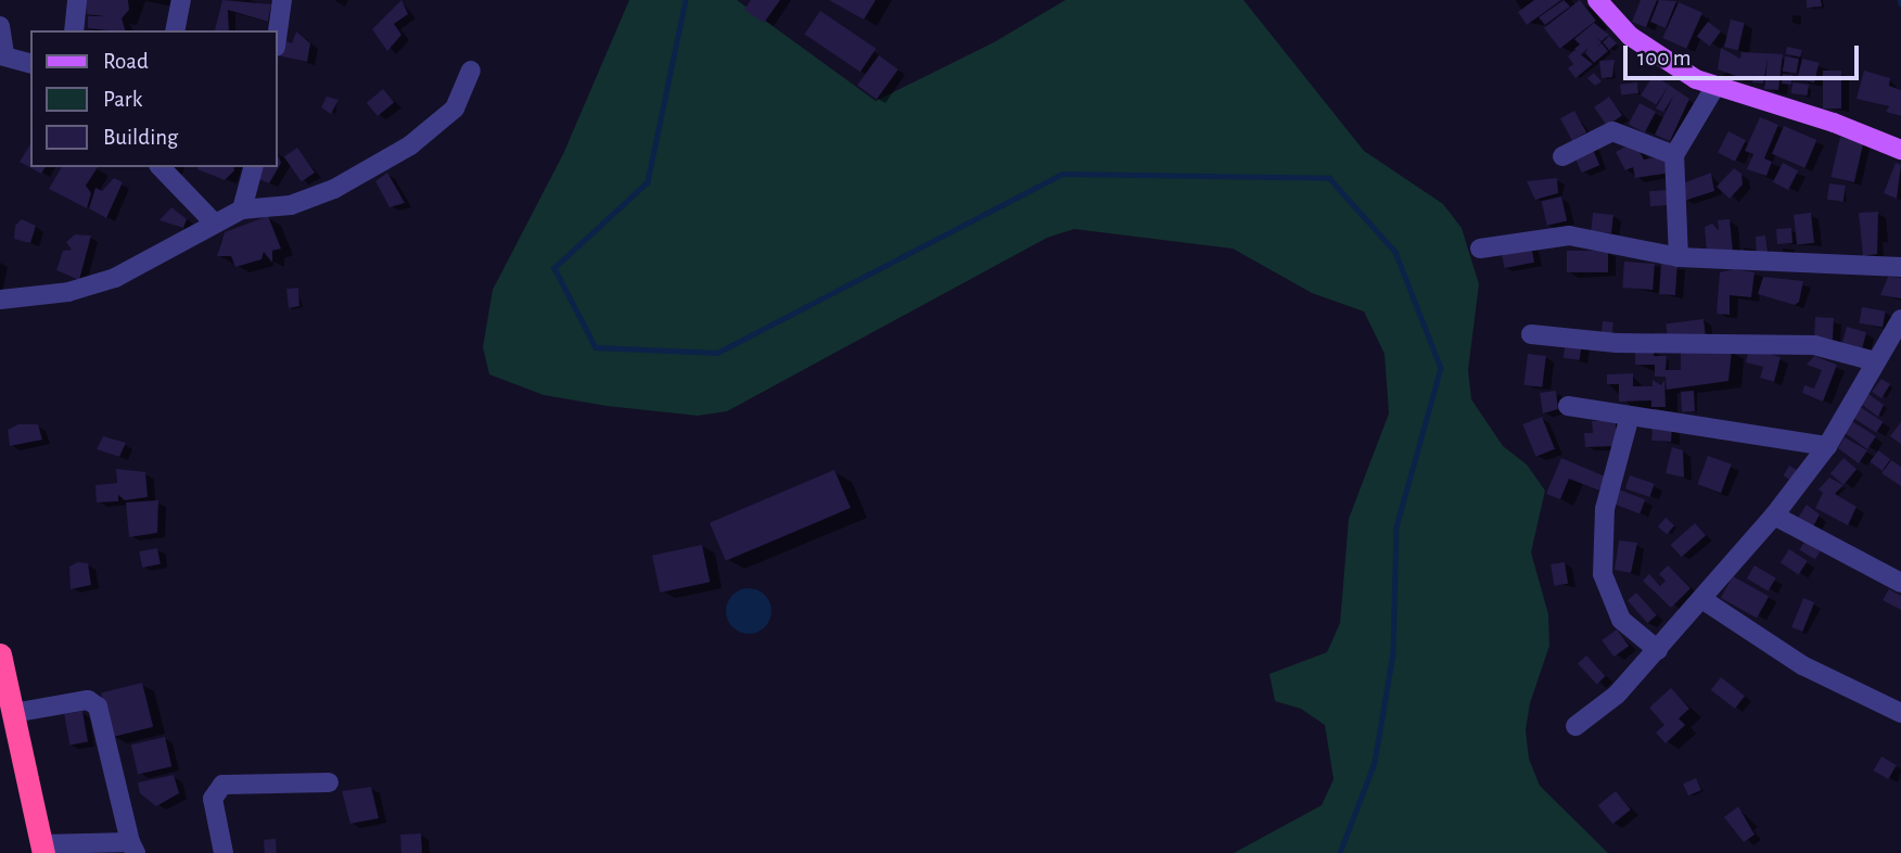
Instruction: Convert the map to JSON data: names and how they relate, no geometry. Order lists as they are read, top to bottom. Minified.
{"legend":["Road","Park","Building"],"scale_bar":"100 m"}
